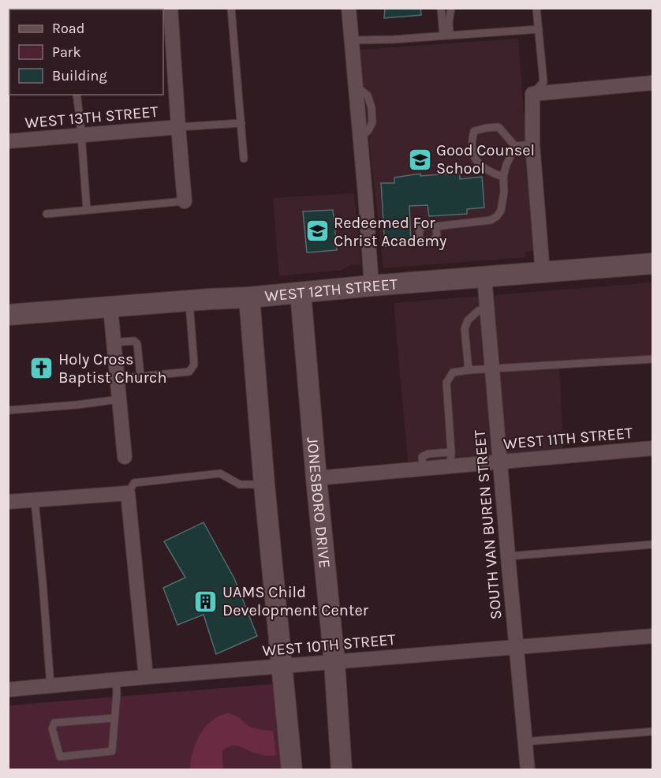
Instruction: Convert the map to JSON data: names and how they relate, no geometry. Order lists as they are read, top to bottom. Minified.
{"streets":{"street":["WEST 13TH STREET","WEST 12TH STREET","WEST 11TH STREET","JONESBORO DRIVE","SOUTH VAN BUREN STREET","WEST 10TH STREET"]},"crossings":[["WEST 12TH STREET","JONESBORO DRIVE"],["WEST 12TH STREET","SOUTH VAN BUREN STREET"],["WEST 11TH STREET","JONESBORO DRIVE"],["WEST 11TH STREET","SOUTH VAN BUREN STREET"],["JONESBORO DRIVE","WEST 10TH STREET"],["SOUTH VAN BUREN STREET","WEST 10TH STREET"]],"places":{"school or university":["Good Counsel School","Redeemed For Christ Academy"],"church":["Holy Cross Baptist Church"],"building":["UAMS Child Development Center"]},"legend":["Road","Park","Building"]}
